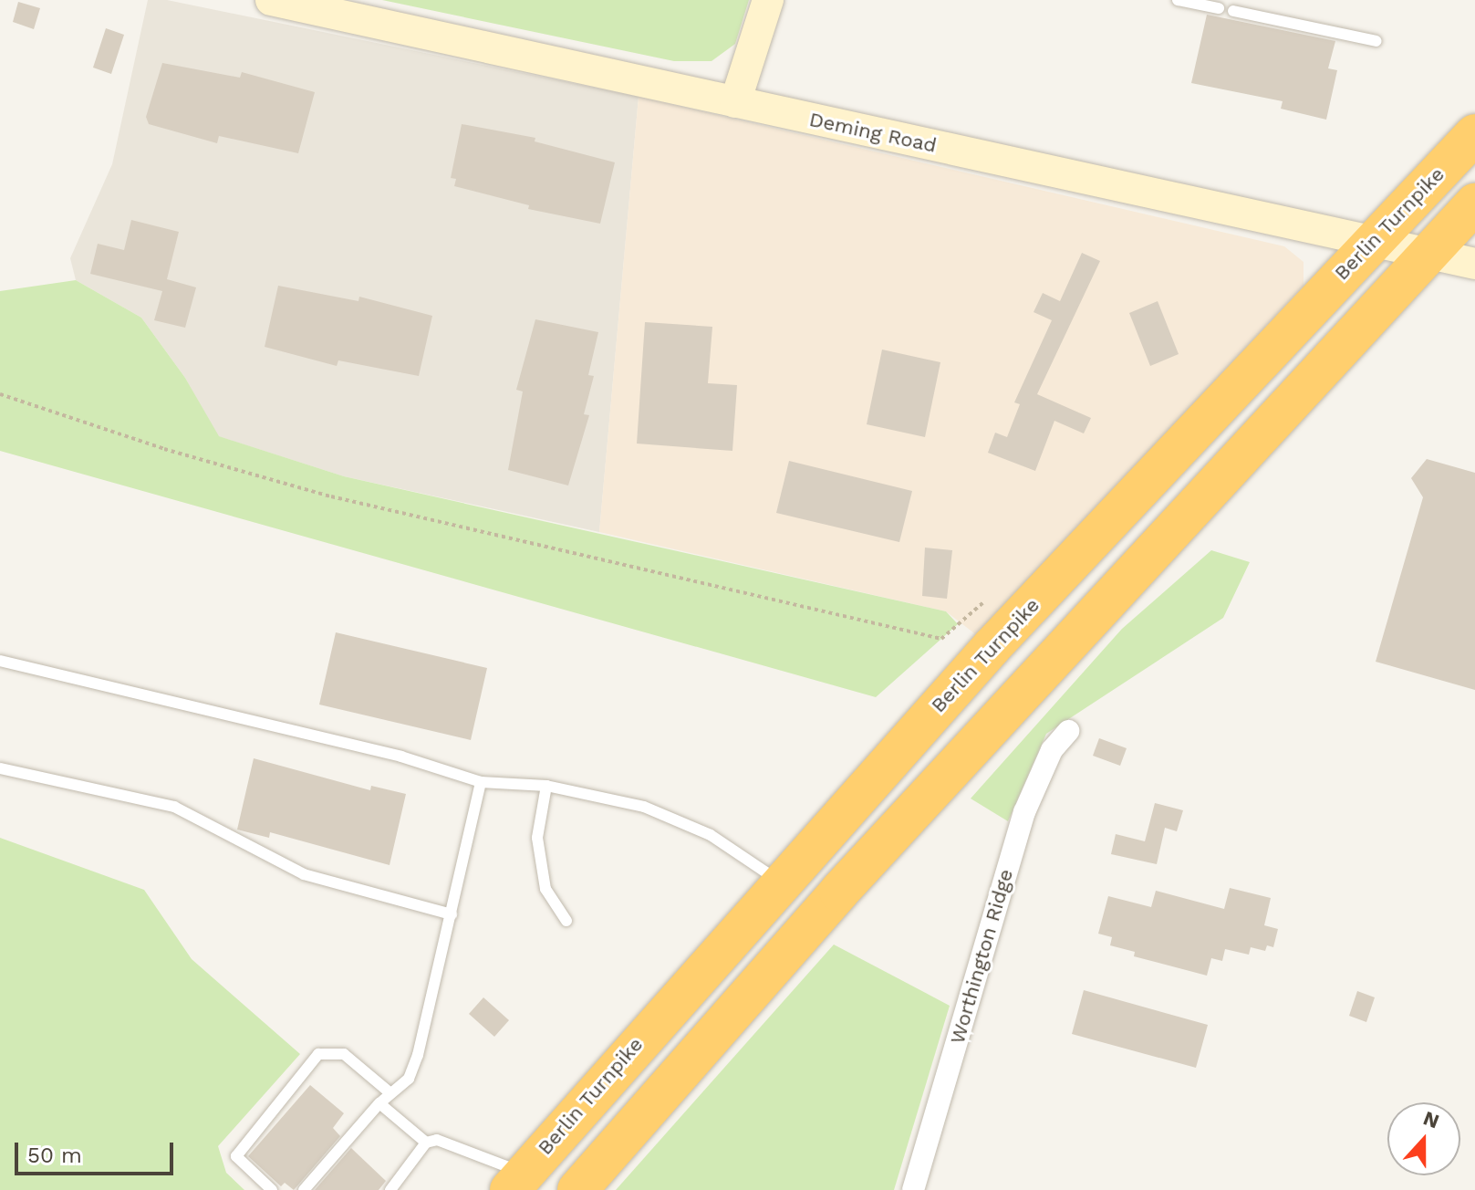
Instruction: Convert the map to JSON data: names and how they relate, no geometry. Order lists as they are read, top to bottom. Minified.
{"streets":{"highway":["Berlin Turnpike"],"street":["Deming Road","Worthington Ridge"]},"crossings":[["Deming Road","Berlin Turnpike"]],"scale_bar":"50 m","north":"top"}
